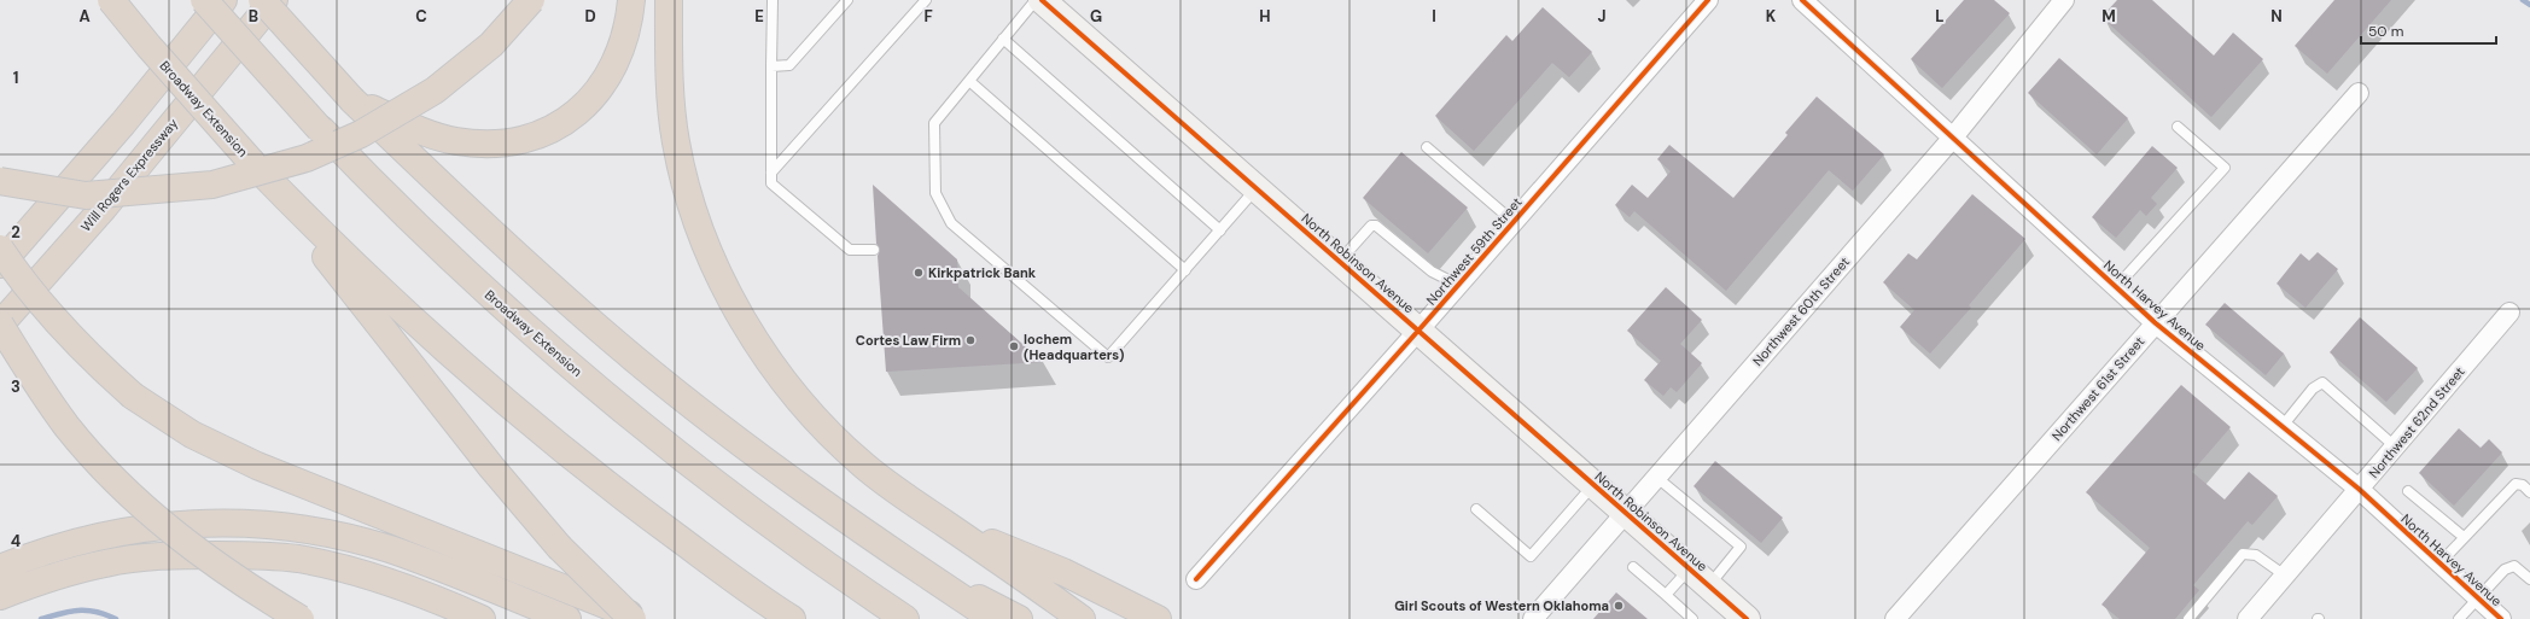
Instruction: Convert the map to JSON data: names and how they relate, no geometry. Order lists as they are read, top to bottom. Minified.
{"streets":{"highway":["Broadway Extension","Will Rogers Expressway"],"street":["Northwest 59th Street","North Robinson Avenue","North Harvey Avenue","Northwest 60th Street","Northwest 61st Street","Northwest 62nd Street"]},"crossings":[["Northwest 59th Street","North Robinson Avenue"],["North Robinson Avenue","Northwest 60th Street"],["North Harvey Avenue","Northwest 60th Street"],["North Harvey Avenue","Northwest 61st Street"],["North Harvey Avenue","Northwest 62nd Street"]],"places":["Kirkpatrick Bank","Cortes Law Firm","Iochem (Headquarters)","Girl Scouts of Western Oklahoma"],"scale_bar":"50 m","grid":{"columns":["A","B","C","D","E","F","G","H","I","J","K","L","M","N"],"rows":["1","2","3","4"]}}
